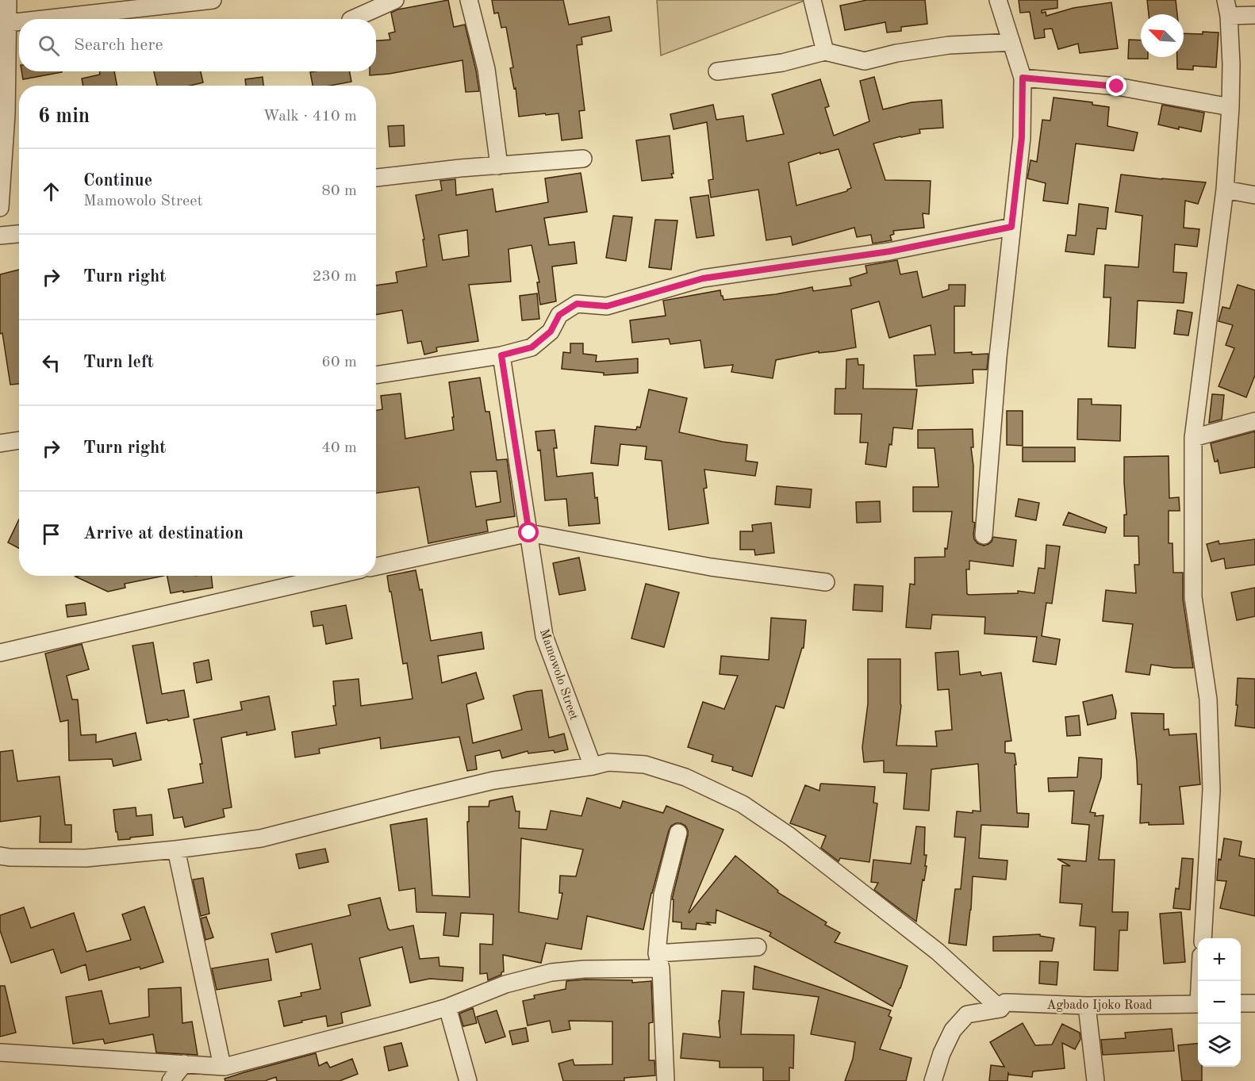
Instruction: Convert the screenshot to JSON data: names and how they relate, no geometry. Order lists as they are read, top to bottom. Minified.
{"streets":{"street":["Mamowolo Street","Agbado Ijoko Road"]},"north":"top left","page":{"search":"Search here","heading":["6 min","Walk · 410 m"],"list":[["Continue","Mamowolo Street","80 m"],["Turn right","230 m"],["Turn left","60 m"],["Turn right","40 m"],"Arrive at destination"],"map_buttons":["+","−"]}}
